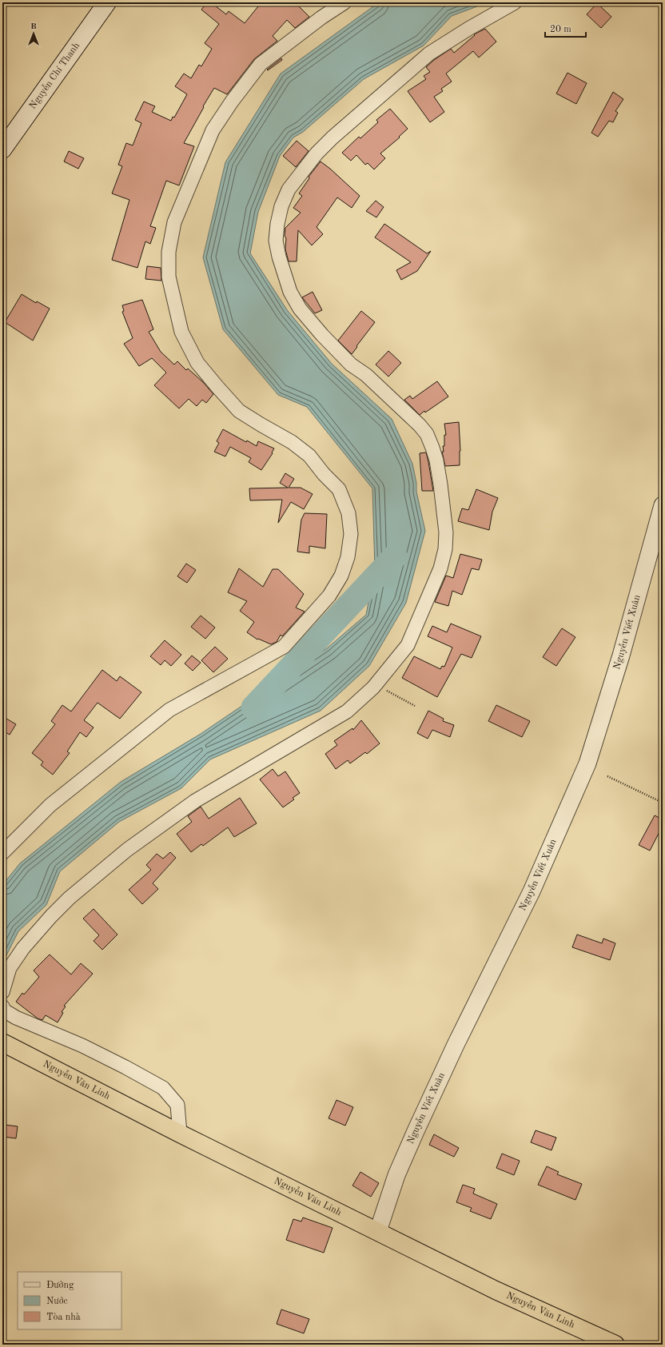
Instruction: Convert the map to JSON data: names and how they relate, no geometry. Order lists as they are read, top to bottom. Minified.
{"streets":{"highway":["Nguyễn Văn Linh"],"main road":["Nguyễn Chí Thanh"],"street":["Nguyễn Viết Xuân"]},"crossings":[["Nguyễn Viết Xuân","Nguyễn Văn Linh"]],"legend":["Đường","Nước","Tòa nhà"],"scale_bar":"20 m","north":"top"}
